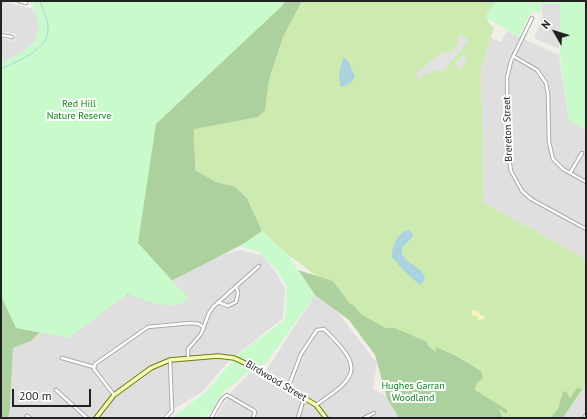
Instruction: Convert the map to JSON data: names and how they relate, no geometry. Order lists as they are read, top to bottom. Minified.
{"streets":{"street":["Brereton Street","Birdwood Street"]},"parks":["Red Hill Nature Reserve","Hughes Garran Woodland"],"scale_bar":"200 m","north":"top left"}
